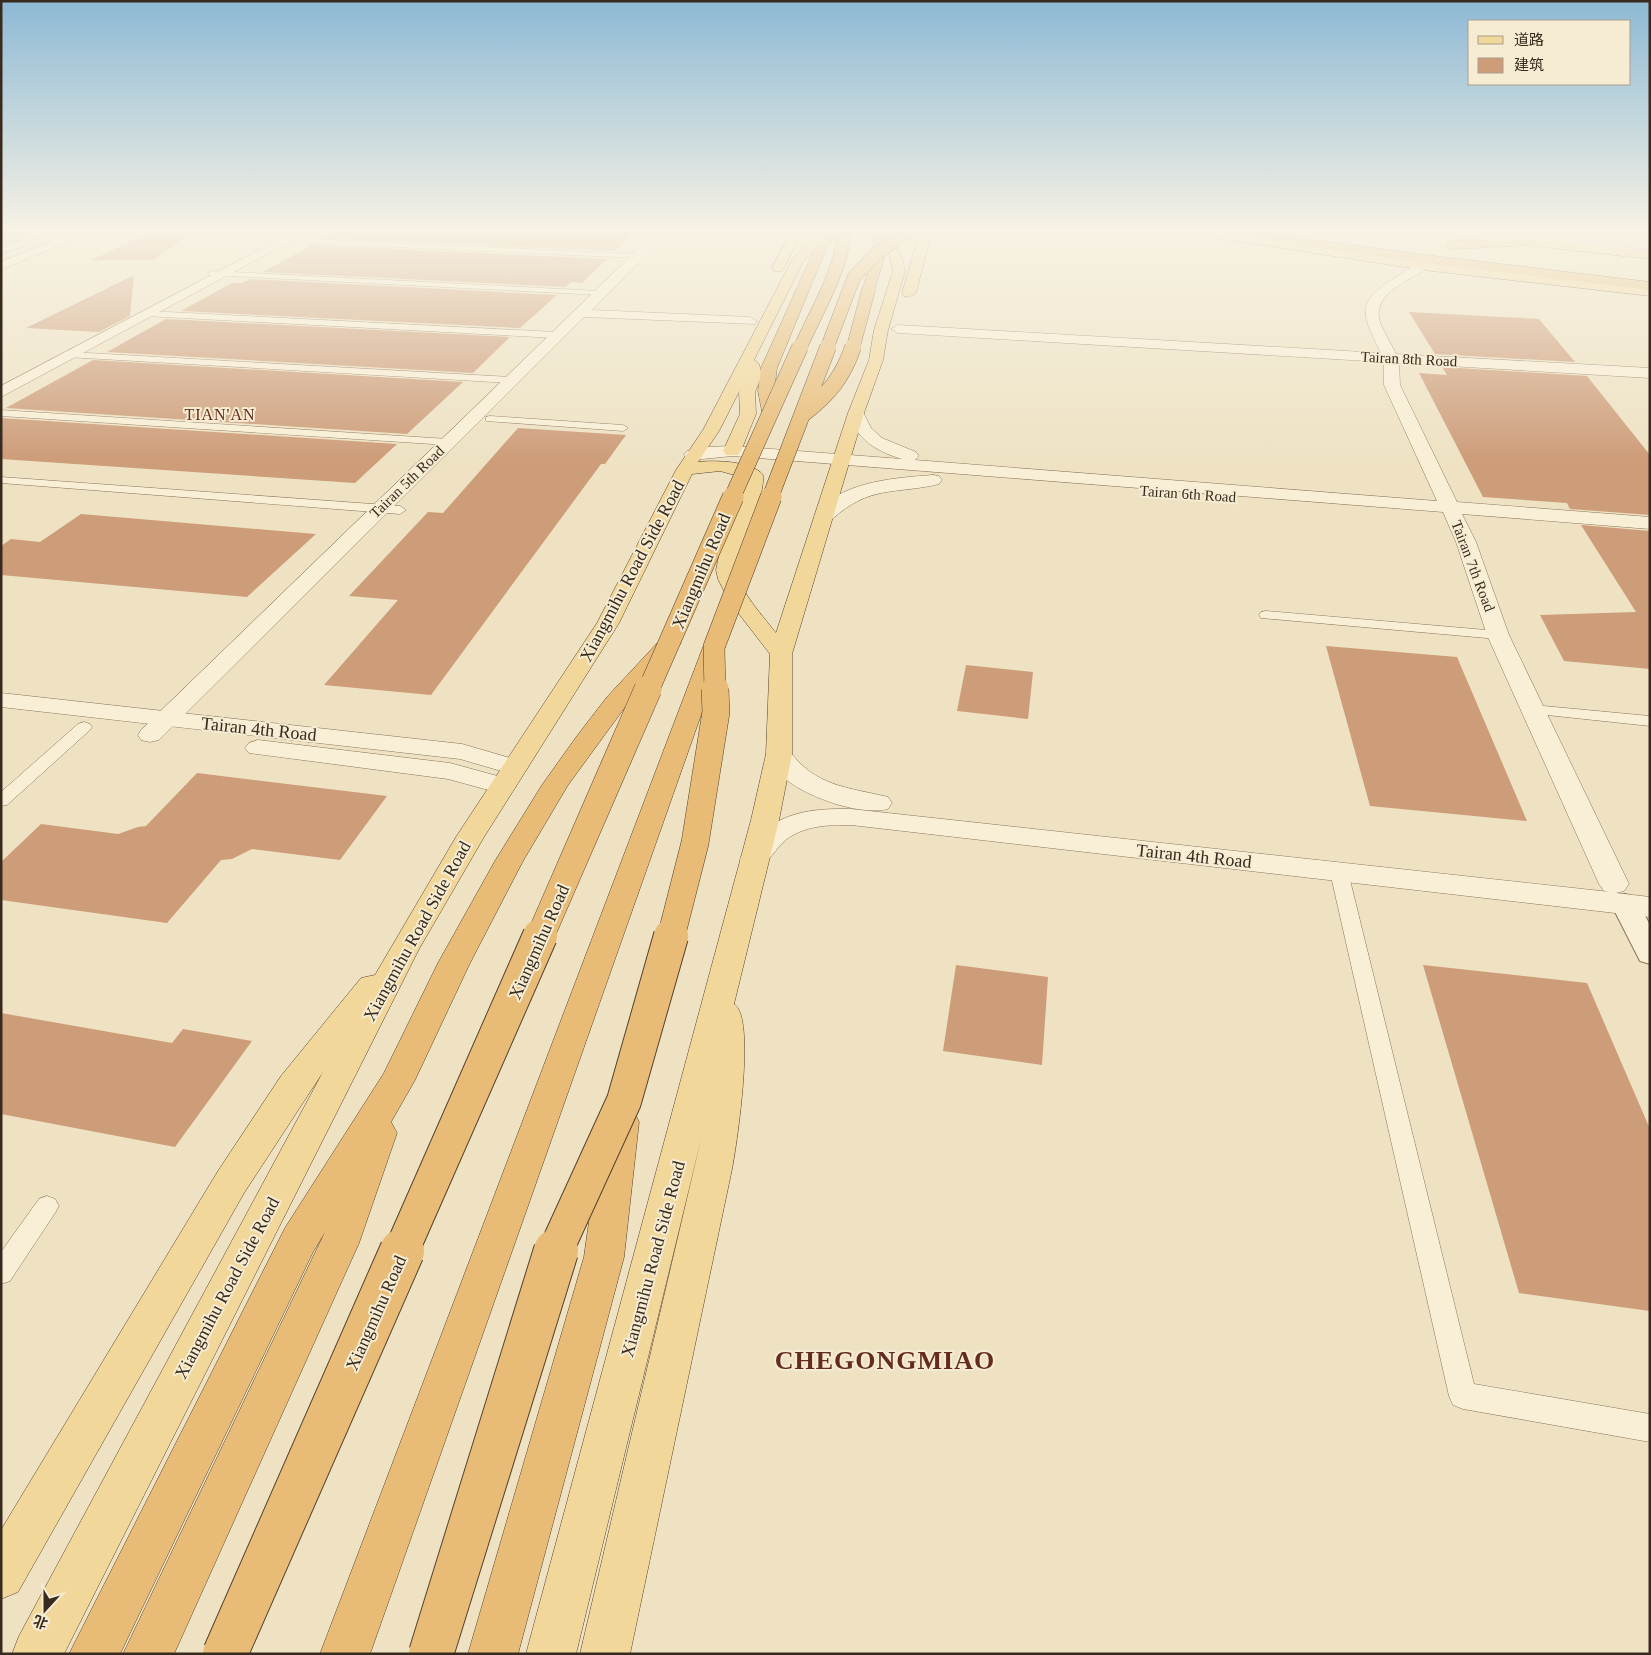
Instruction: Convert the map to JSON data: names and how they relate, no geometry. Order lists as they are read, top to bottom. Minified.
{"streets":{"highway":["Xiangmihu Road"],"main road":["Xiangmihu Road Side Road"],"street":["Tairan 8th Road","Tairan 5th Road","Tairan 6th Road","Tairan 7th Road","Tairan 4th Road"]},"crossings":[["Tairan 8th Road","Tairan 7th Road"],["Tairan 5th Road","Tairan 4th Road"],["Tairan 6th Road","Tairan 7th Road"],["Tairan 6th Road","Xiangmihu Road Side Road"],["Tairan 7th Road","Tairan 4th Road"],["Xiangmihu Road Side Road","Tairan 4th Road"]],"districts":["TIAN'AN","CHEGONGMIAO"],"legend":["道路","建筑"],"north":"bottom"}
